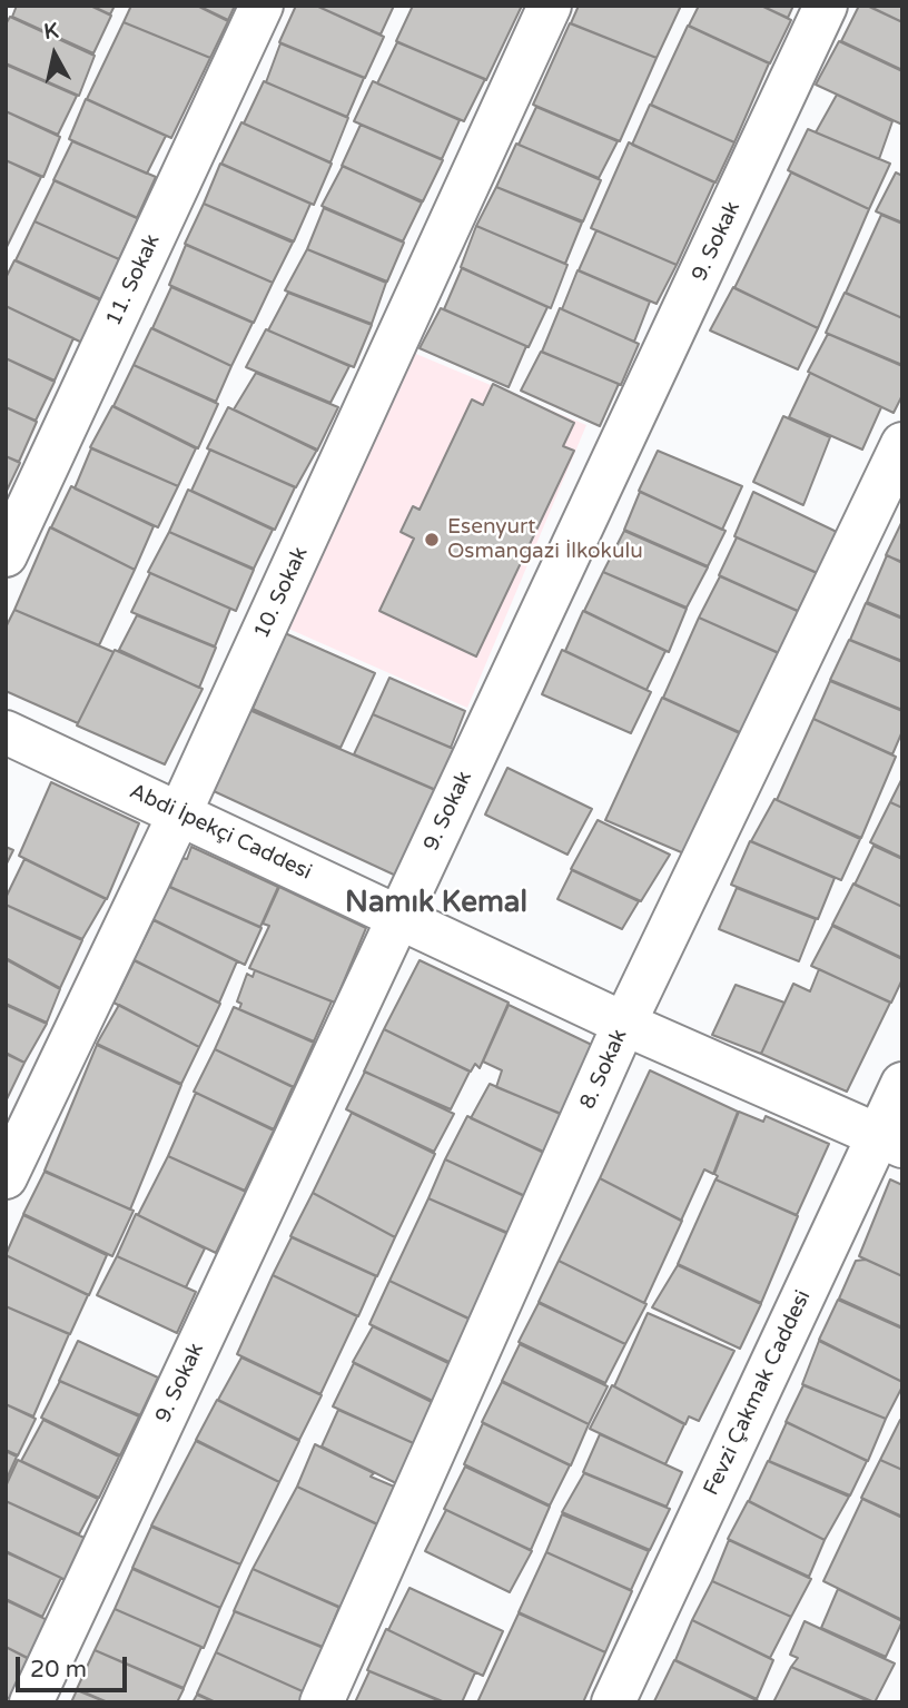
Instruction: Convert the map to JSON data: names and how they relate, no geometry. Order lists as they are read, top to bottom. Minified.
{"streets":{"street":["9. Sokak","11. Sokak","10. Sokak","Abdi İpekçi Caddesi","8. Sokak","Fevzi Çakmak Caddesi"]},"crossings":[["9. Sokak","Abdi İpekçi Caddesi"],["10. Sokak","Abdi İpekçi Caddesi"],["Abdi İpekçi Caddesi","8. Sokak"],["Abdi İpekçi Caddesi","Fevzi Çakmak Caddesi"]],"districts":["Namık Kemal"],"places":["Esenyurt Osmangazi İlkokulu"],"scale_bar":"20 m","north":"top"}
